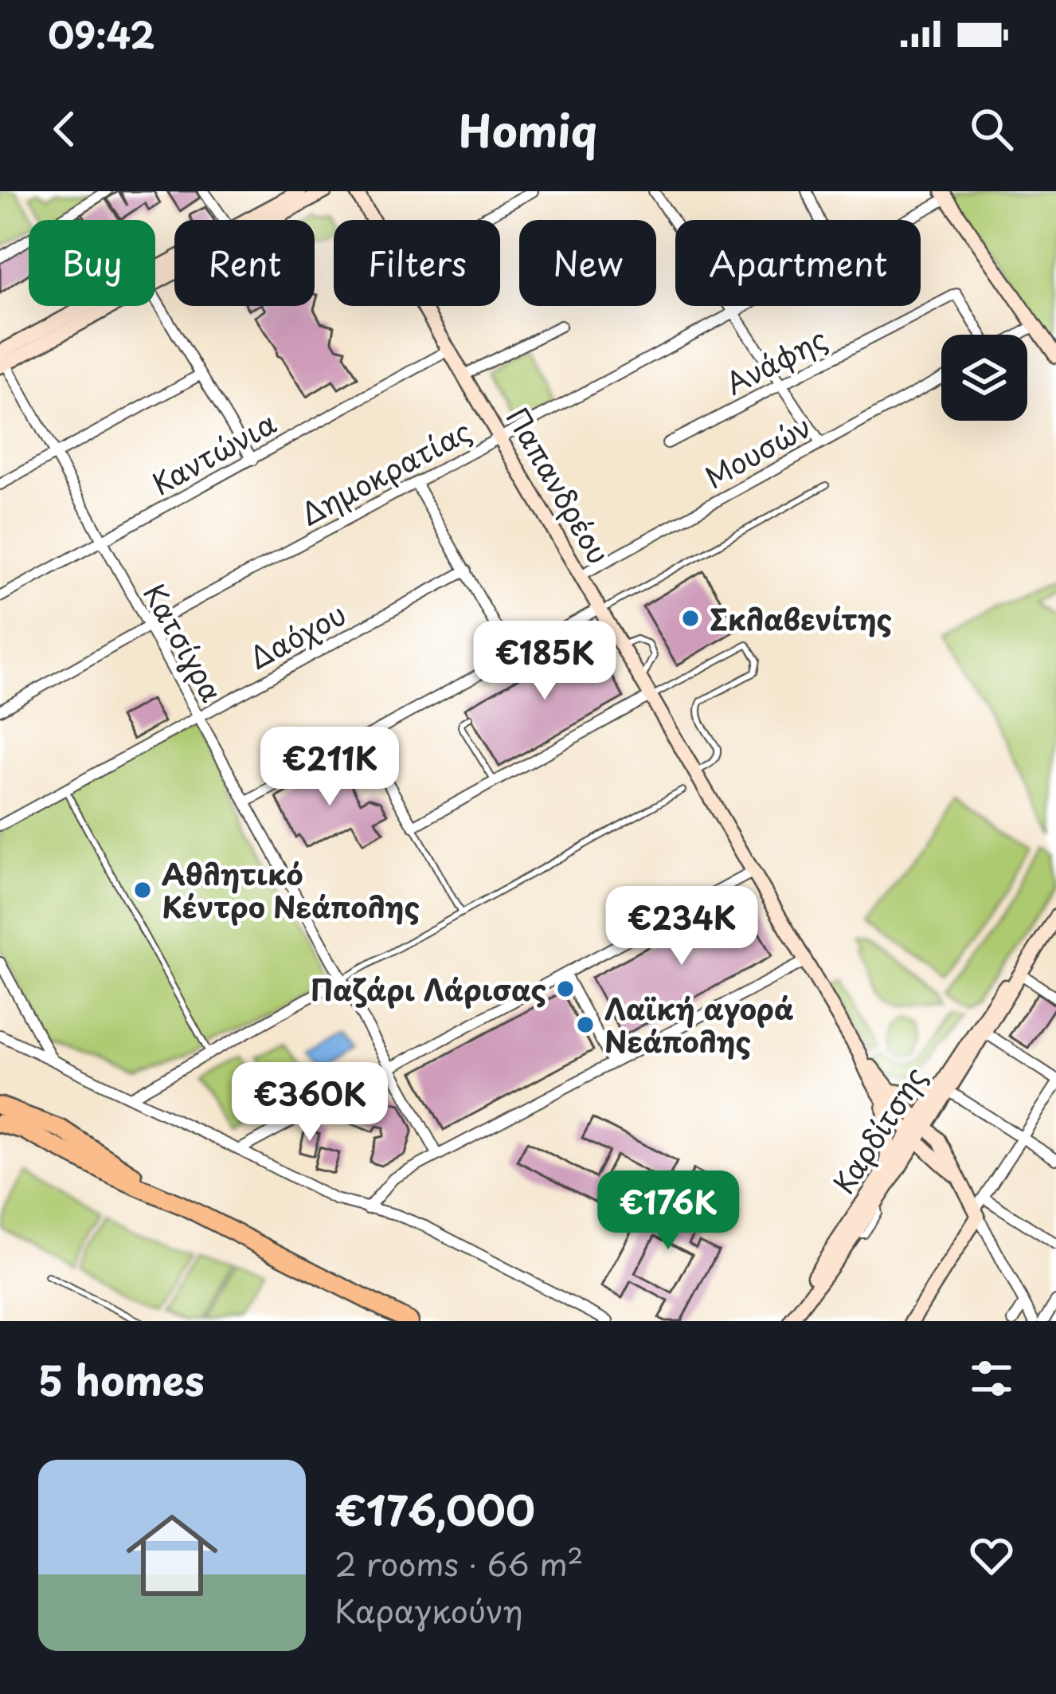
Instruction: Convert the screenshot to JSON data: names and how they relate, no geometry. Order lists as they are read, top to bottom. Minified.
{"streets":{"street":["Ανάφης","Μουσών","Καντώνια","Δημοκρατίας","Παπανδρέου","Δαόχου","Κατσίγρα","Καρδίτσης"]},"crossings":[["Μουσών","Παπανδρέου"],["Καντώνια","Παπανδρέου"],["Καντώνια","Κατσίγρα"],["Δημοκρατίας","Παπανδρέου"],["Δημοκρατίας","Κατσίγρα"],["Δαόχου","Κατσίγρα"]],"places":["Σκλαβενίτης","Αθλητικό Κέντρο Νεάπολης","Παζάρι Λάρισας","Λαϊκή αγορά Νεάπολης"],"page":{"status":"09:42","header":"Homiq","chip":["Buy","Rent","Filters","New","Apartment"],"price":["€185K","€211K","€234K","€360K","€176K"],"heading":"5 homes","list":[{"name":"€176,000","note":"2 rooms · 66 m² · Καραγκούνη"}]}}
